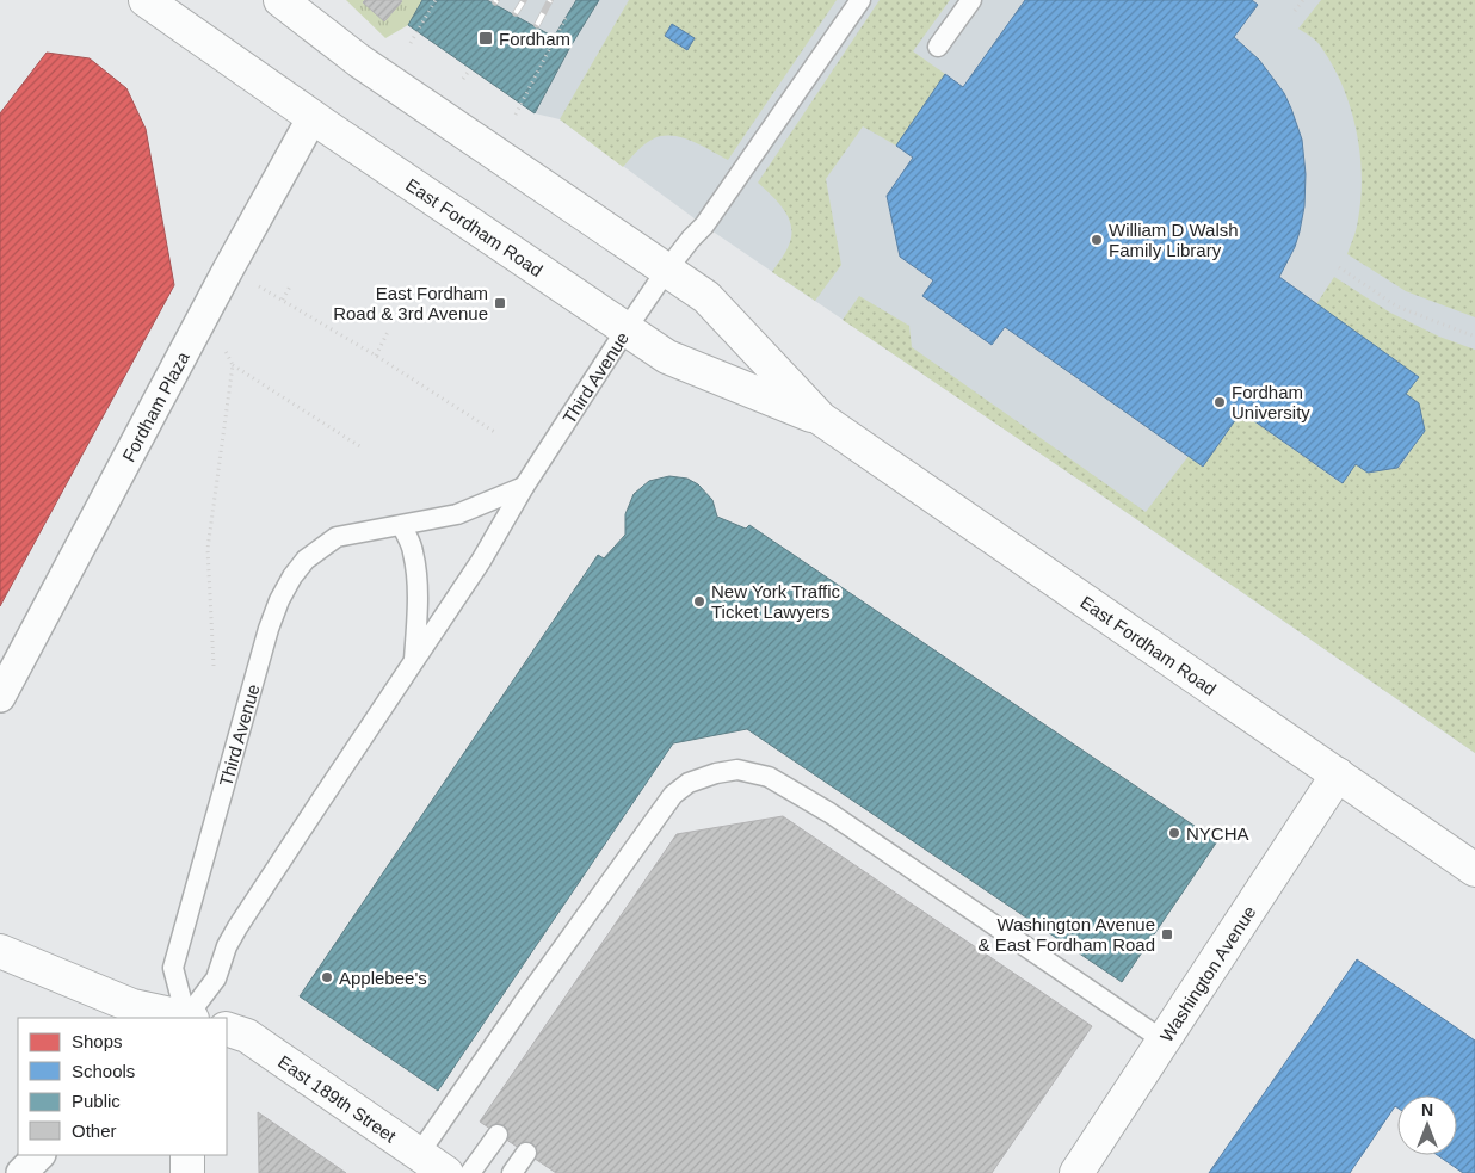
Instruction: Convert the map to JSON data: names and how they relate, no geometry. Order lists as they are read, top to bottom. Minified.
{"streets":{"main road":["East Fordham Road","Washington Avenue","East 189th Street"],"street":["Fordham Plaza"],"lane":["Third Avenue"]},"crossings":[["East Fordham Road","Third Avenue"],["East Fordham Road","Fordham Plaza"],["East Fordham Road","Washington Avenue"]],"places":{"transit":["Fordham","East Fordham Road & 3rd Avenue","Washington Avenue & East Fordham Road"],"other":["William D Walsh Family Library","Fordham University","New York Traffic Ticket Lawyers","NYCHA","Applebee's"]},"legend":["Shops","Schools","Public","Other"],"north":"top"}
